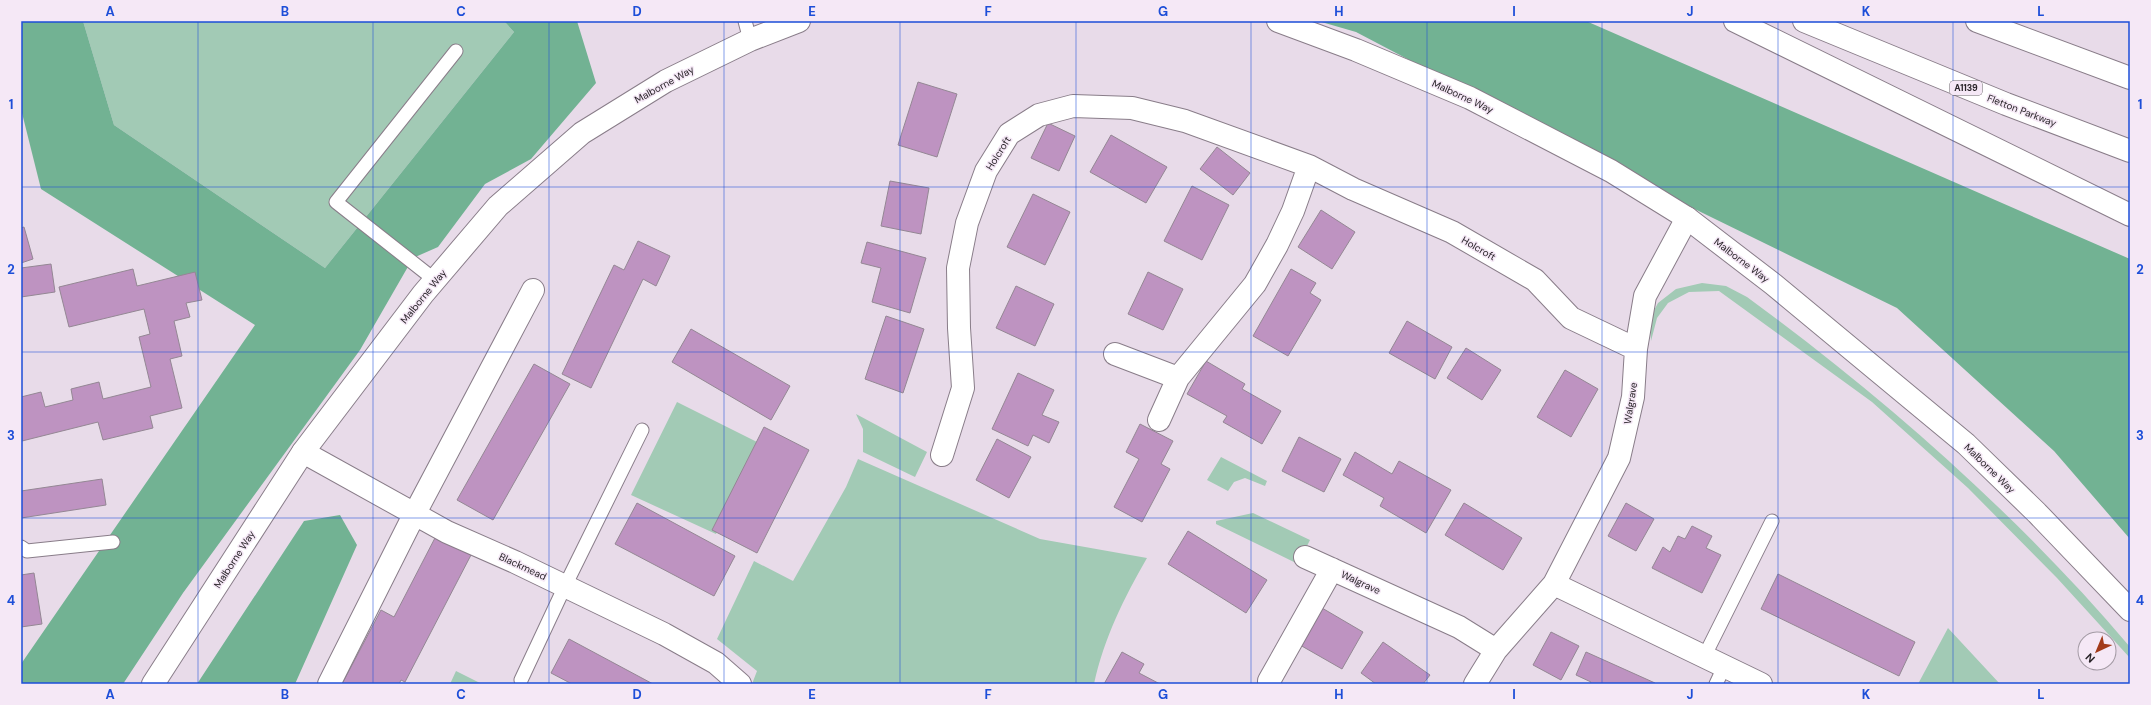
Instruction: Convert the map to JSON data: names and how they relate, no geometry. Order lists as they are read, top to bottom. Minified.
{"streets":{"main road":["Malborne Way","A1139","Fletton Parkway","Holcroft","Walgrave","Blackmead"]},"crossings":[["Malborne Way","Walgrave"],["Malborne Way","Blackmead"],["Holcroft","Walgrave"]],"north":"bottom left","grid":{"columns":["A","B","C","D","E","F","G","H","I","J","K","L"],"rows":["1","2","3","4"]}}
